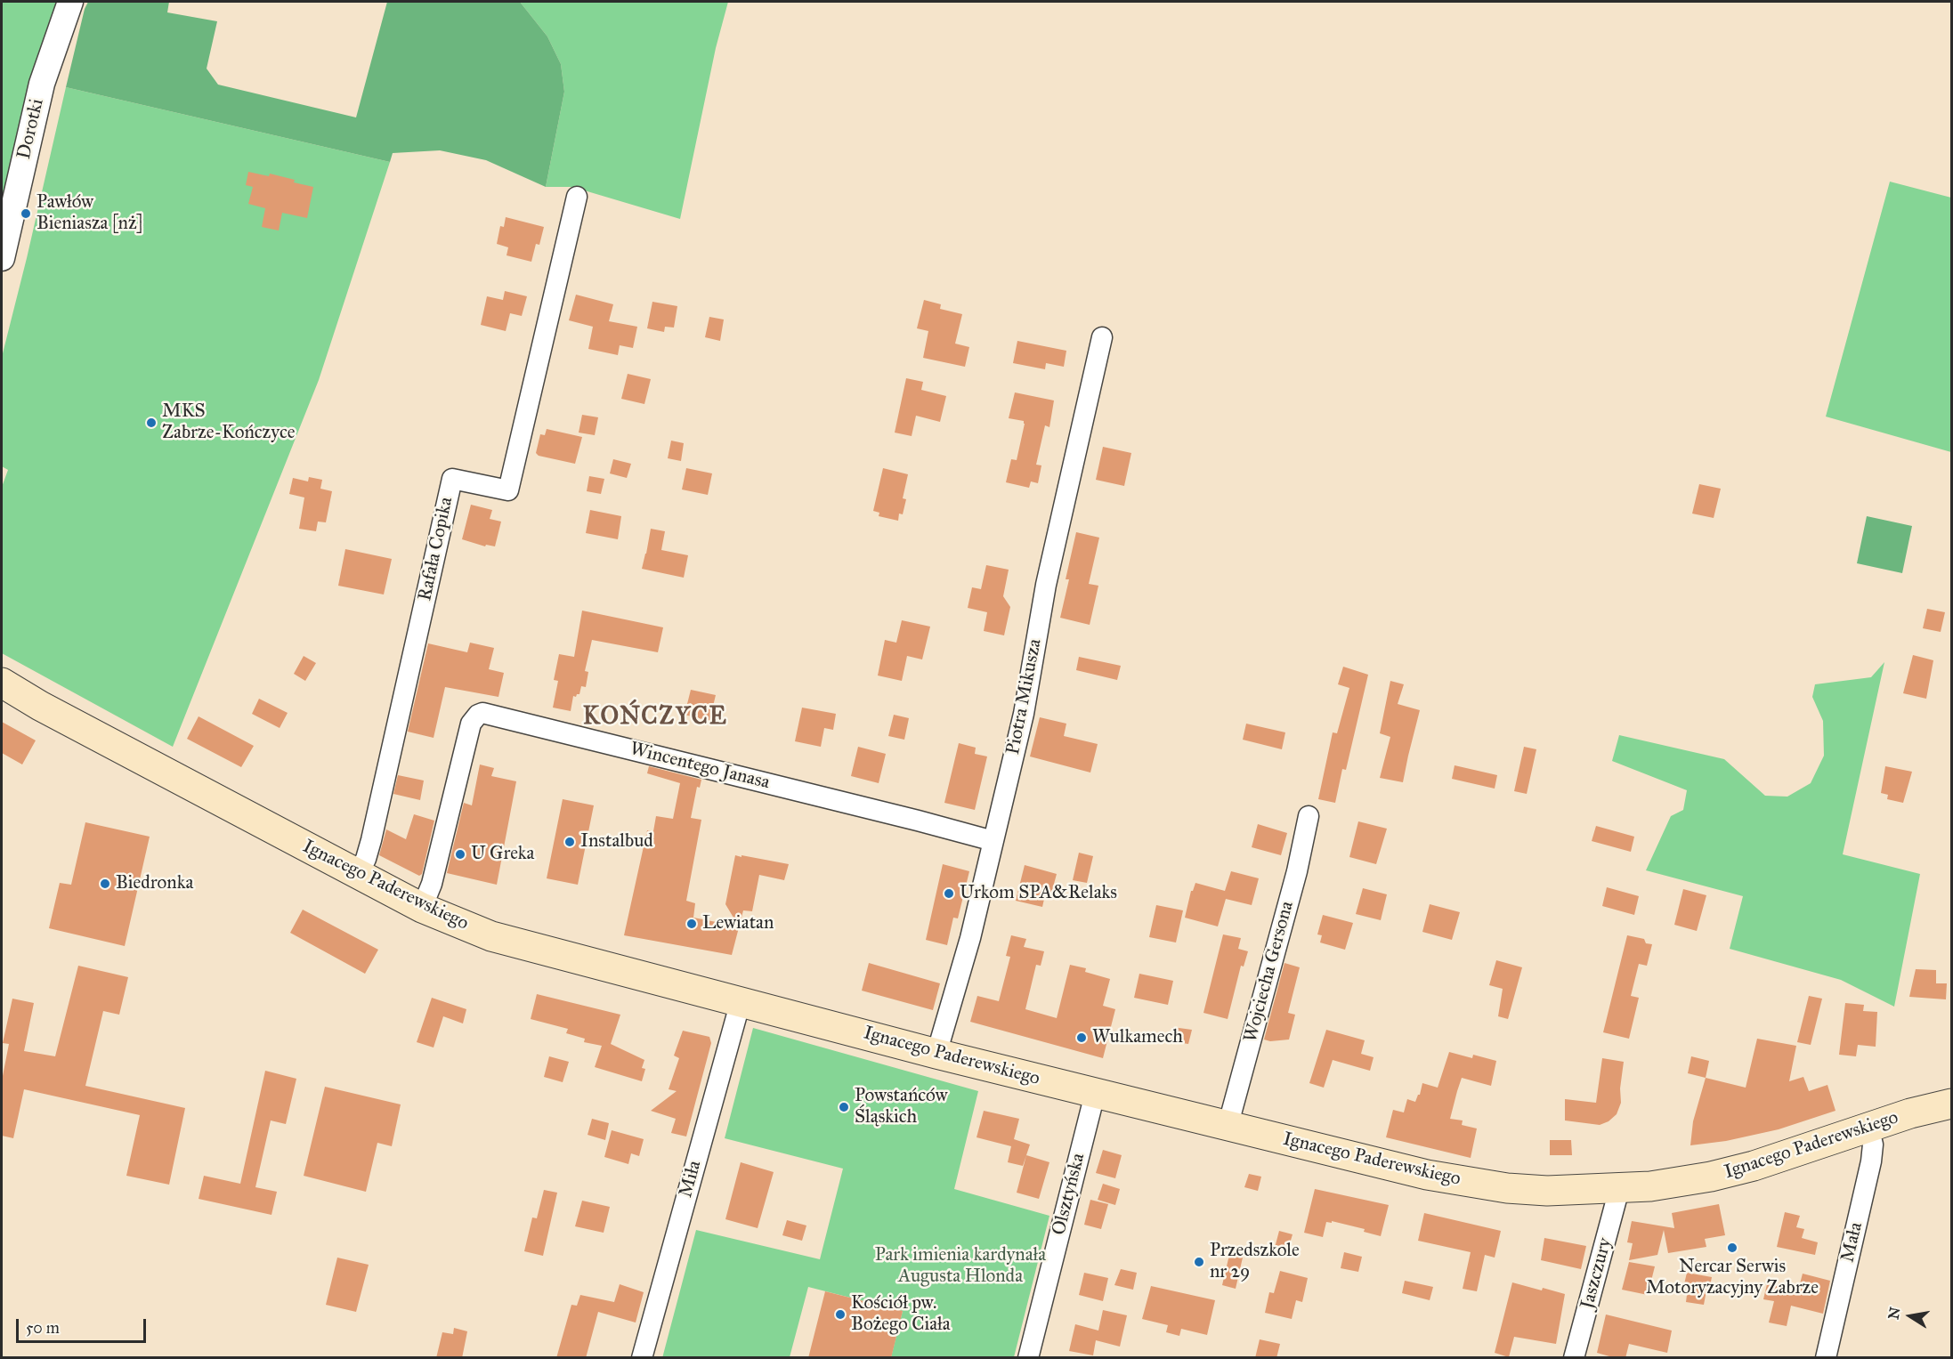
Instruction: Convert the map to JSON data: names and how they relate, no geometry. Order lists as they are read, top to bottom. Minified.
{"streets":{"main road":["Ignacego Paderewskiego"],"street":["Dorotki","Rafała Copika","Piotra Mikusza","Wincentego Janasa","Wojciecha Gersona","Miła","Olsztyńska","Mała","Jaszczury"]},"crossings":[["Rafała Copika","Ignacego Paderewskiego"],["Piotra Mikusza","Wincentego Janasa"],["Piotra Mikusza","Ignacego Paderewskiego"],["Wincentego Janasa","Ignacego Paderewskiego"],["Ignacego Paderewskiego","Wojciecha Gersona"],["Ignacego Paderewskiego","Miła"],["Ignacego Paderewskiego","Olsztyńska"],["Ignacego Paderewskiego","Mała"],["Ignacego Paderewskiego","Jaszczury"]],"districts":["KOŃCZYCE"],"parks":["Park imienia kardynała Augusta Hlonda"],"places":["Pawłów Bieniasza [nż]","MKS Zabrze-Kończyce","Instalbud","U Greka","Biedronka","Urkom SPA&Relaks","Lewiatan","Wulkamech","Powstańców Śląskich","Nercar Serwis Motoryzacyjny Zabrze","Przedszkole nr 29","Kościół pw. Bożego Ciała"],"scale_bar":"50 m","north":"left"}
